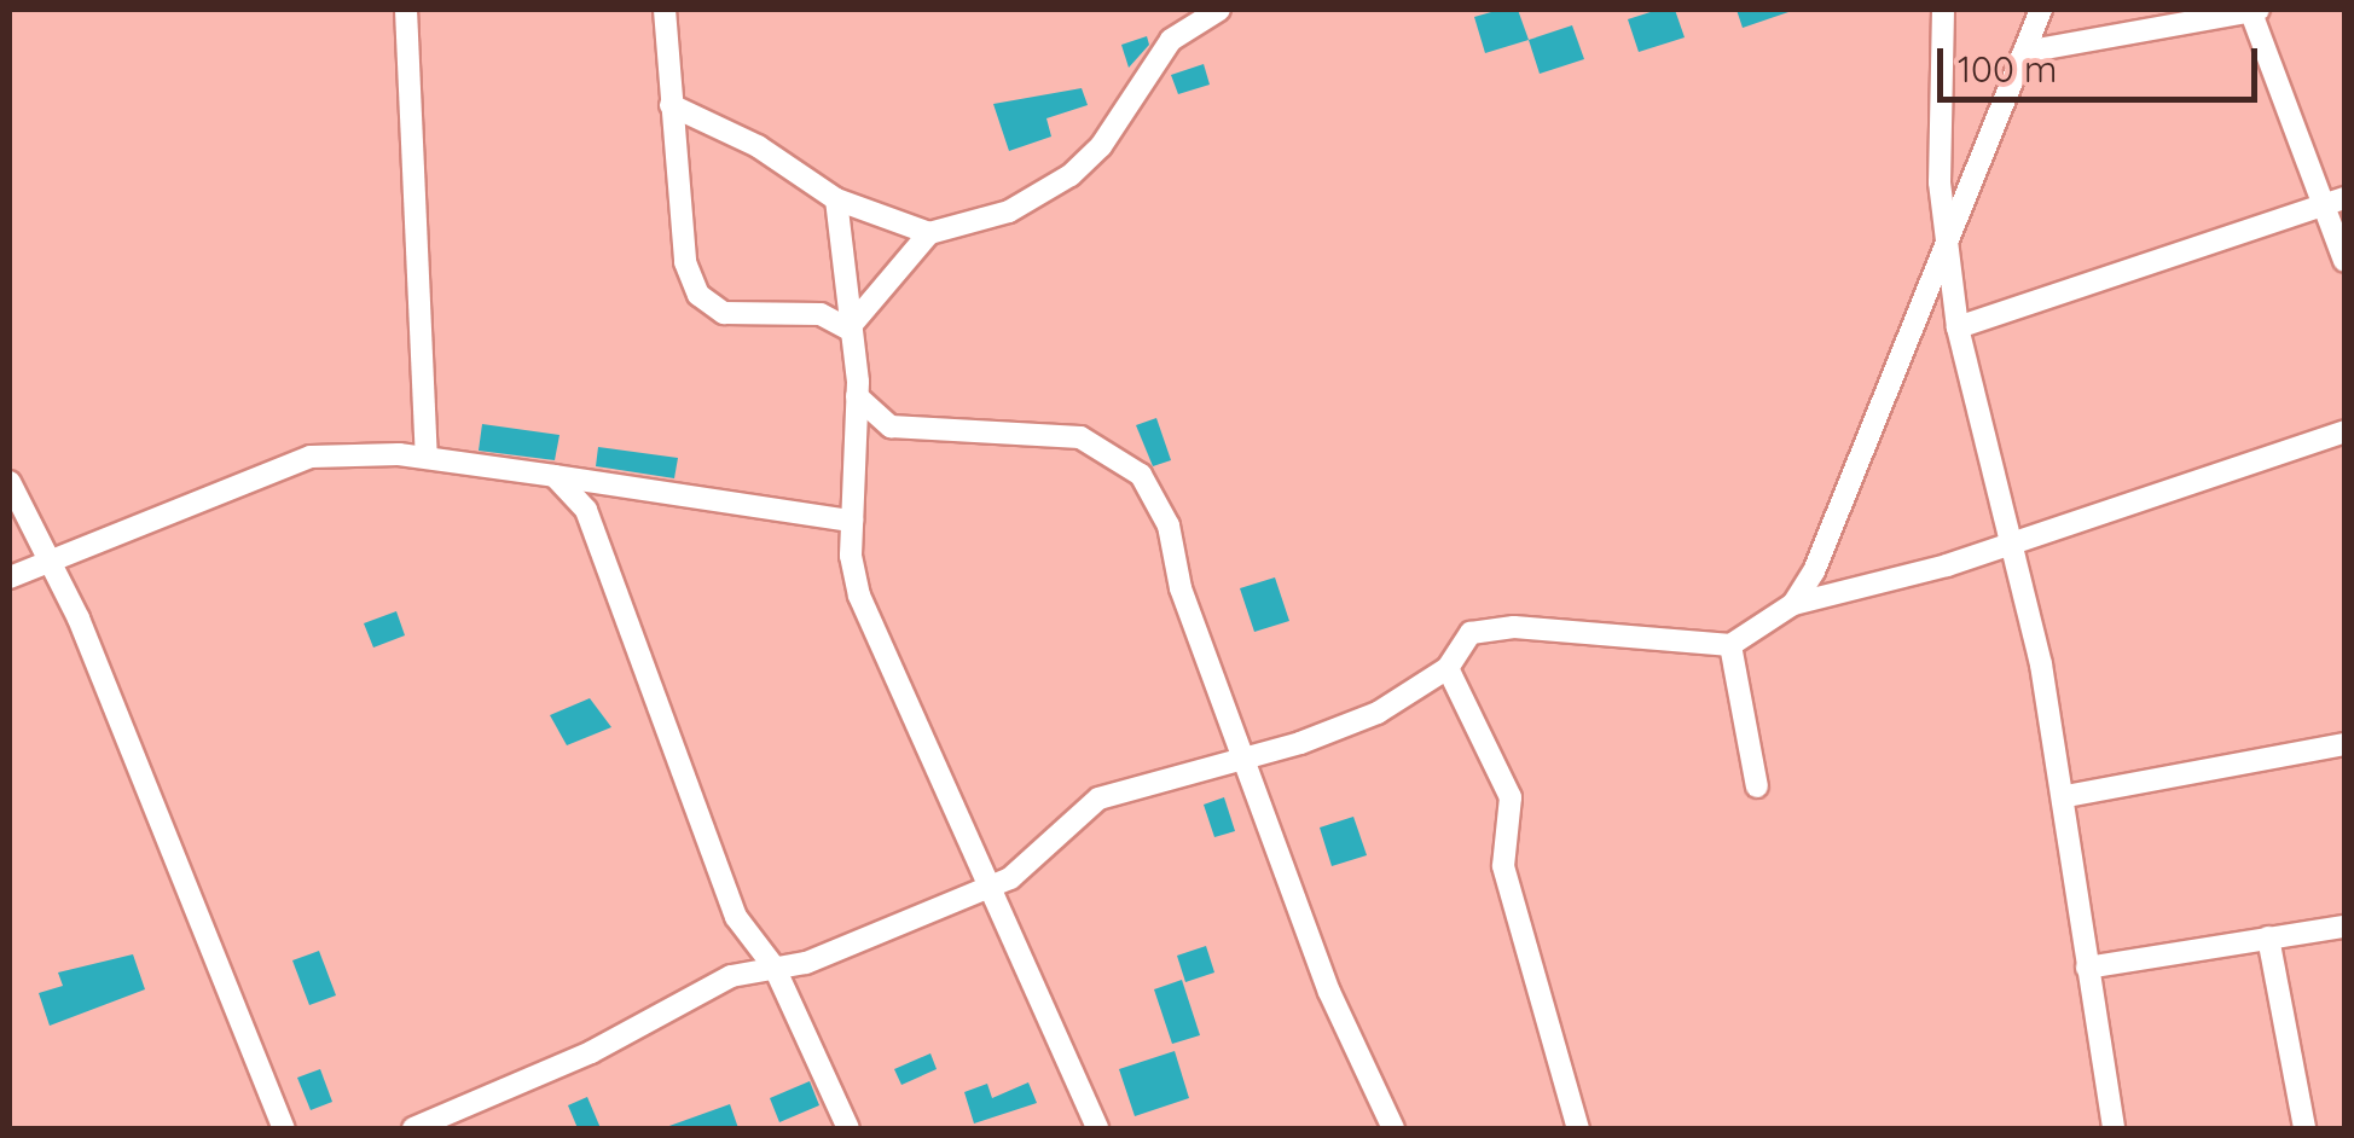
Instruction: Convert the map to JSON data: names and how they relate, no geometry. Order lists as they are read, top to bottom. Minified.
{"scale_bar":"100 m"}
